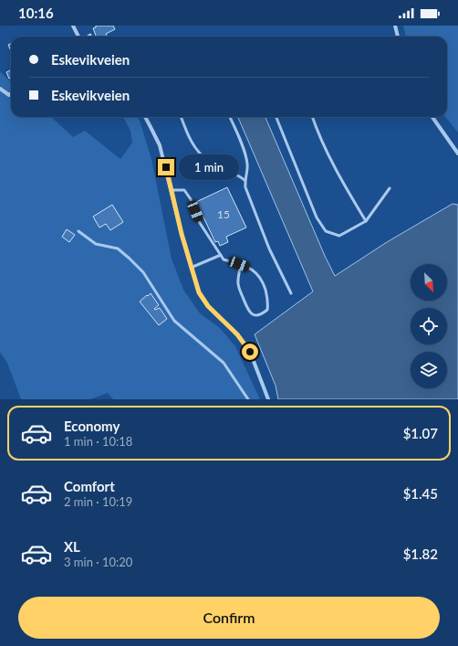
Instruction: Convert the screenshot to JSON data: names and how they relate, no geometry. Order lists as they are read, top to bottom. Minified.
{"house_numbers":["15"],"north":"bottom right","page":{"status":"10:16","banner":["Eskevikveien","Eskevikveien"],"bubble":"1 min","list":[{"name":"Economy","note":"1 min · 10:18","value":"$1.07"},{"name":"Comfort","note":"2 min · 10:19","value":"$1.45"},{"name":"XL","note":"3 min · 10:20","value":"$1.82"}],"buttons":"Confirm"}}
